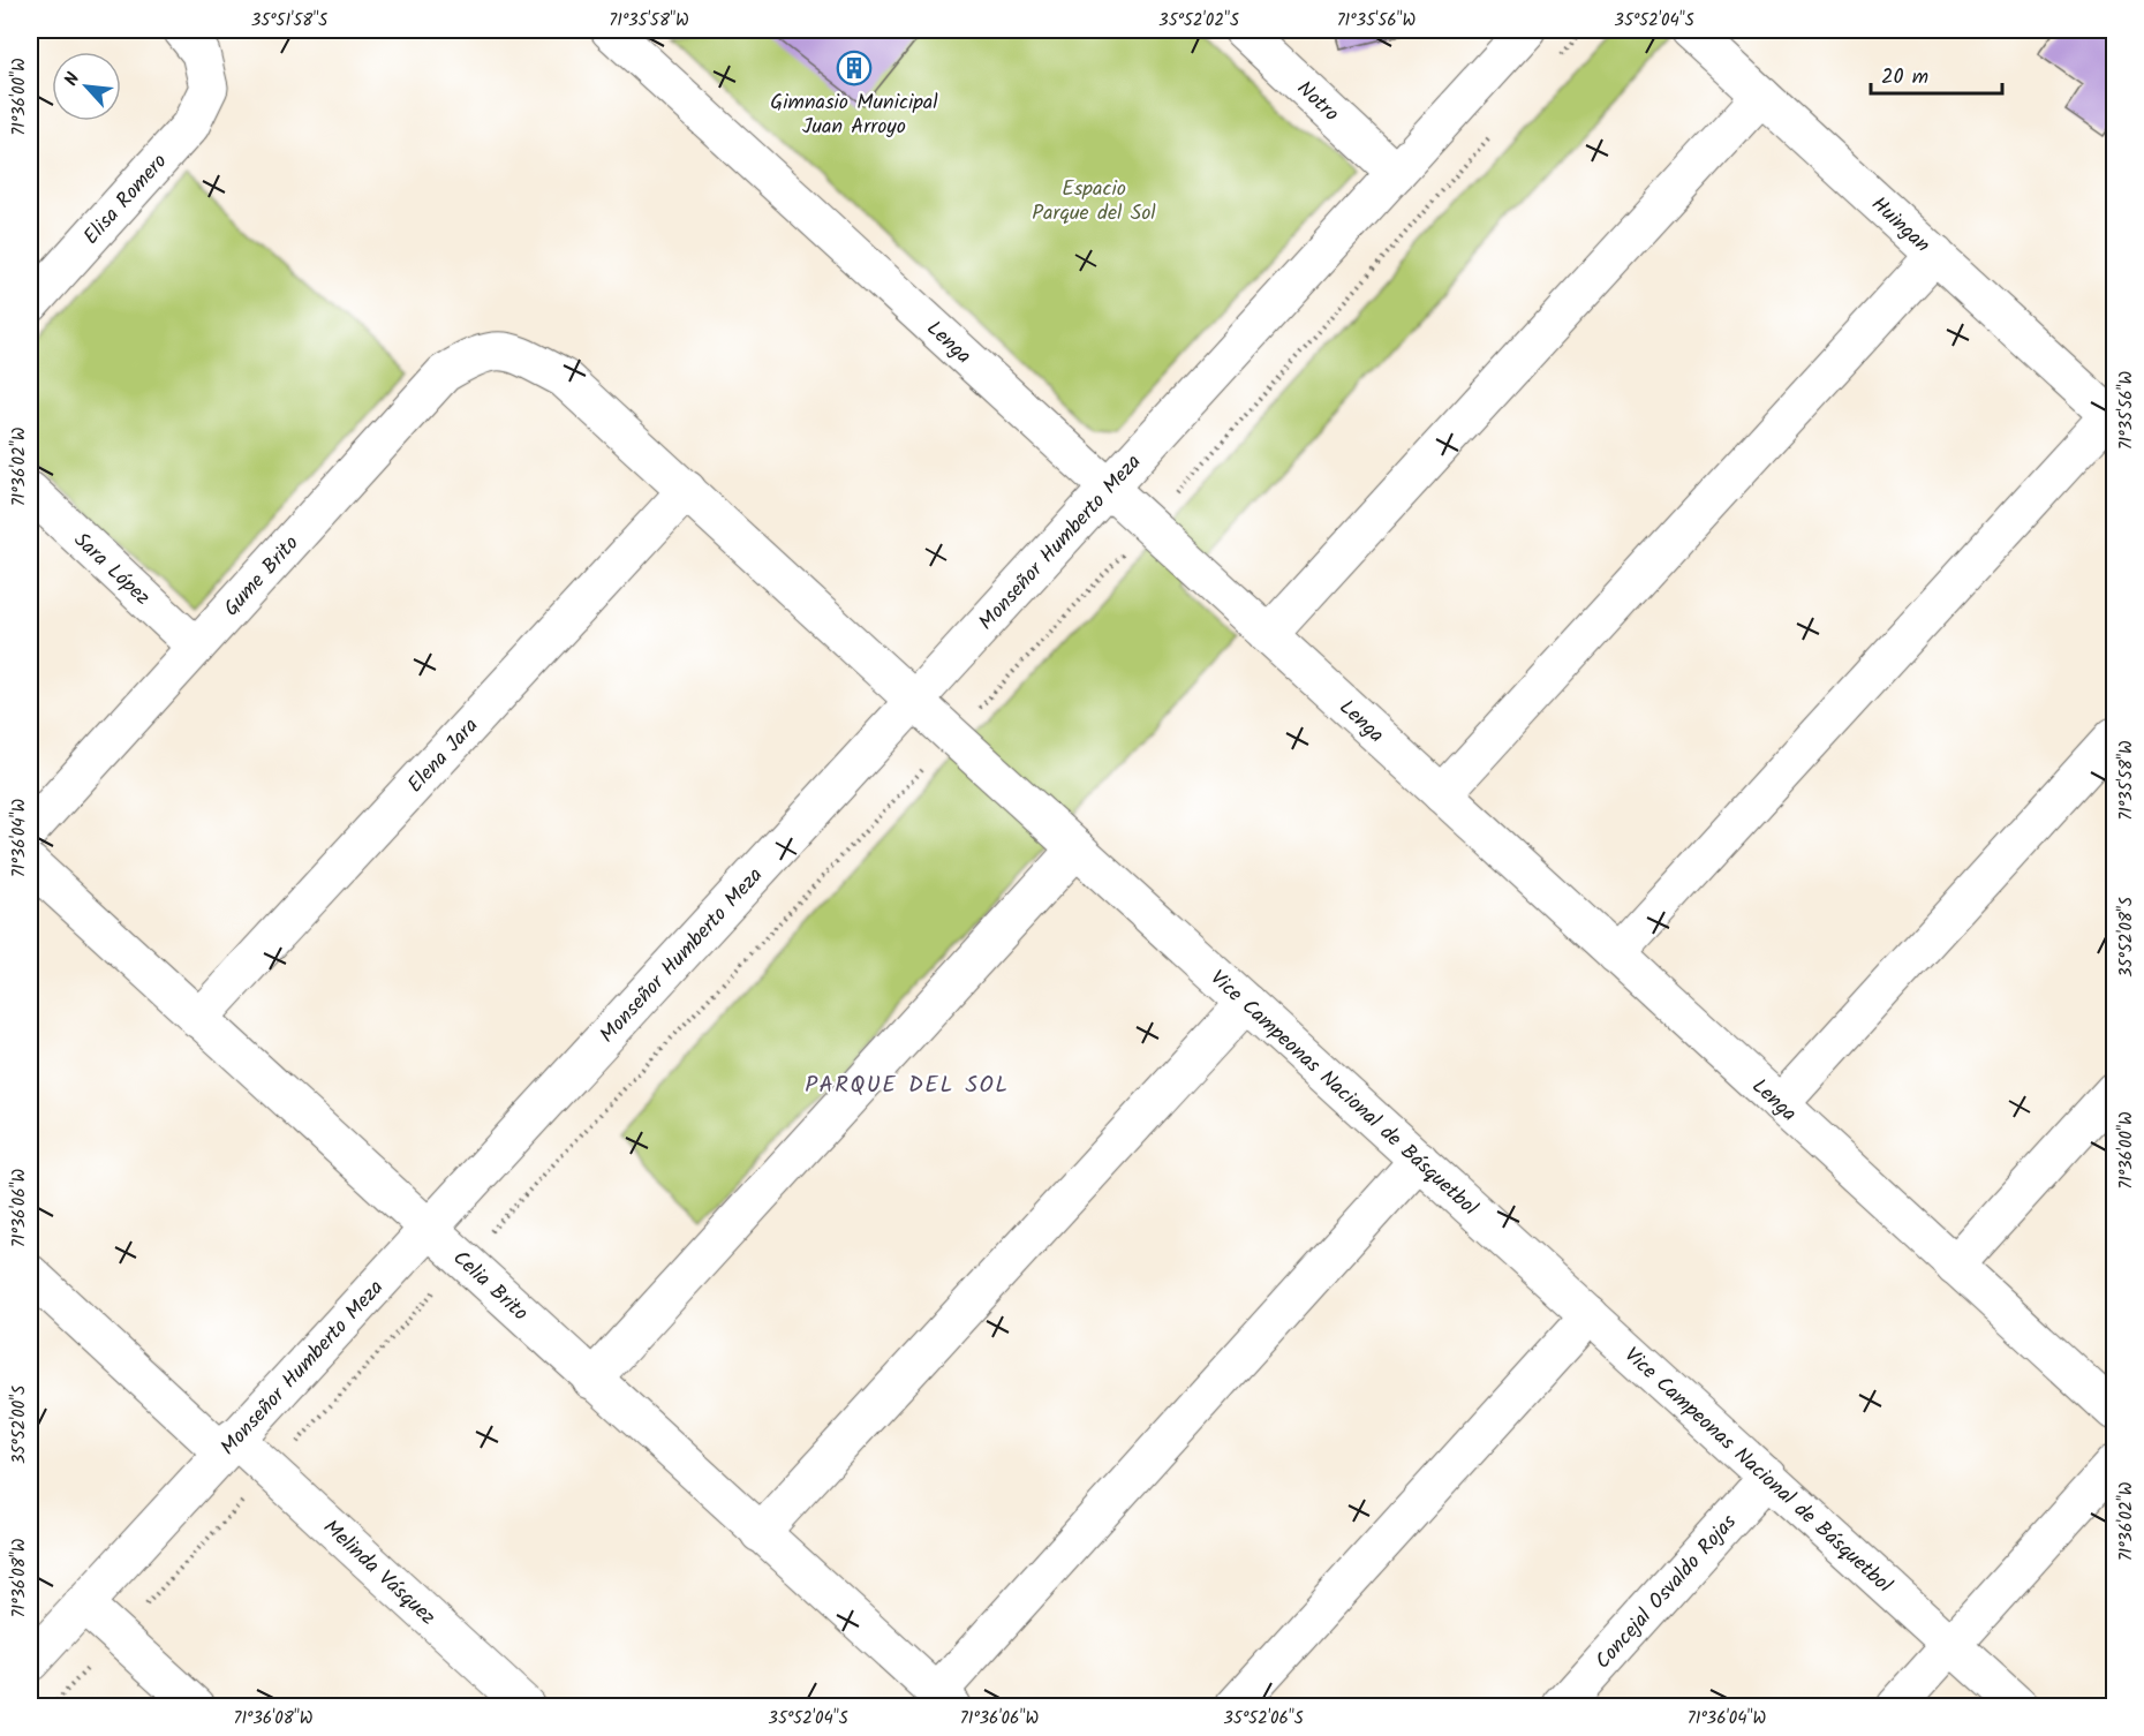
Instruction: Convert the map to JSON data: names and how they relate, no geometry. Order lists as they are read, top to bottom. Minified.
{"streets":{"street":["Notro","Elisa Romero","Huingan","Lenga","Monseñor Humberto Meza","Sara López","Gume Brito","Elena Jara","Vice Campeonas Nacional de Básquetbol","Celia Brito","Melinda Vásquez","Concejal Osvaldo Rojas"]},"crossings":[["Notro","Monseñor Humberto Meza"],["Lenga","Monseñor Humberto Meza"],["Monseñor Humberto Meza","Vice Campeonas Nacional de Básquetbol"],["Monseñor Humberto Meza","Celia Brito"],["Monseñor Humberto Meza","Melinda Vásquez"],["Sara López","Gume Brito"],["Gume Brito","Vice Campeonas Nacional de Básquetbol"],["Elena Jara","Vice Campeonas Nacional de Básquetbol"],["Elena Jara","Celia Brito"],["Vice Campeonas Nacional de Básquetbol","Concejal Osvaldo Rojas"]],"districts":["PARQUE DEL SOL"],"parks":["Espacio Parque del Sol"],"places":{"building":["Gimnasio Municipal Juan Arroyo"]},"scale_bar":"20 m","north":"top left","coordinates":["35°51'58\"S","71°35'58\"W","35°52'02\"S","71°35'56\"W","35°52'04\"S","71°36'00\"W","71°36'02\"W","71°36'04\"W","35°52'08\"S","71°36'06\"W","35°52'00\"S","71°36'08\"W","35°52'06\"S"]}
